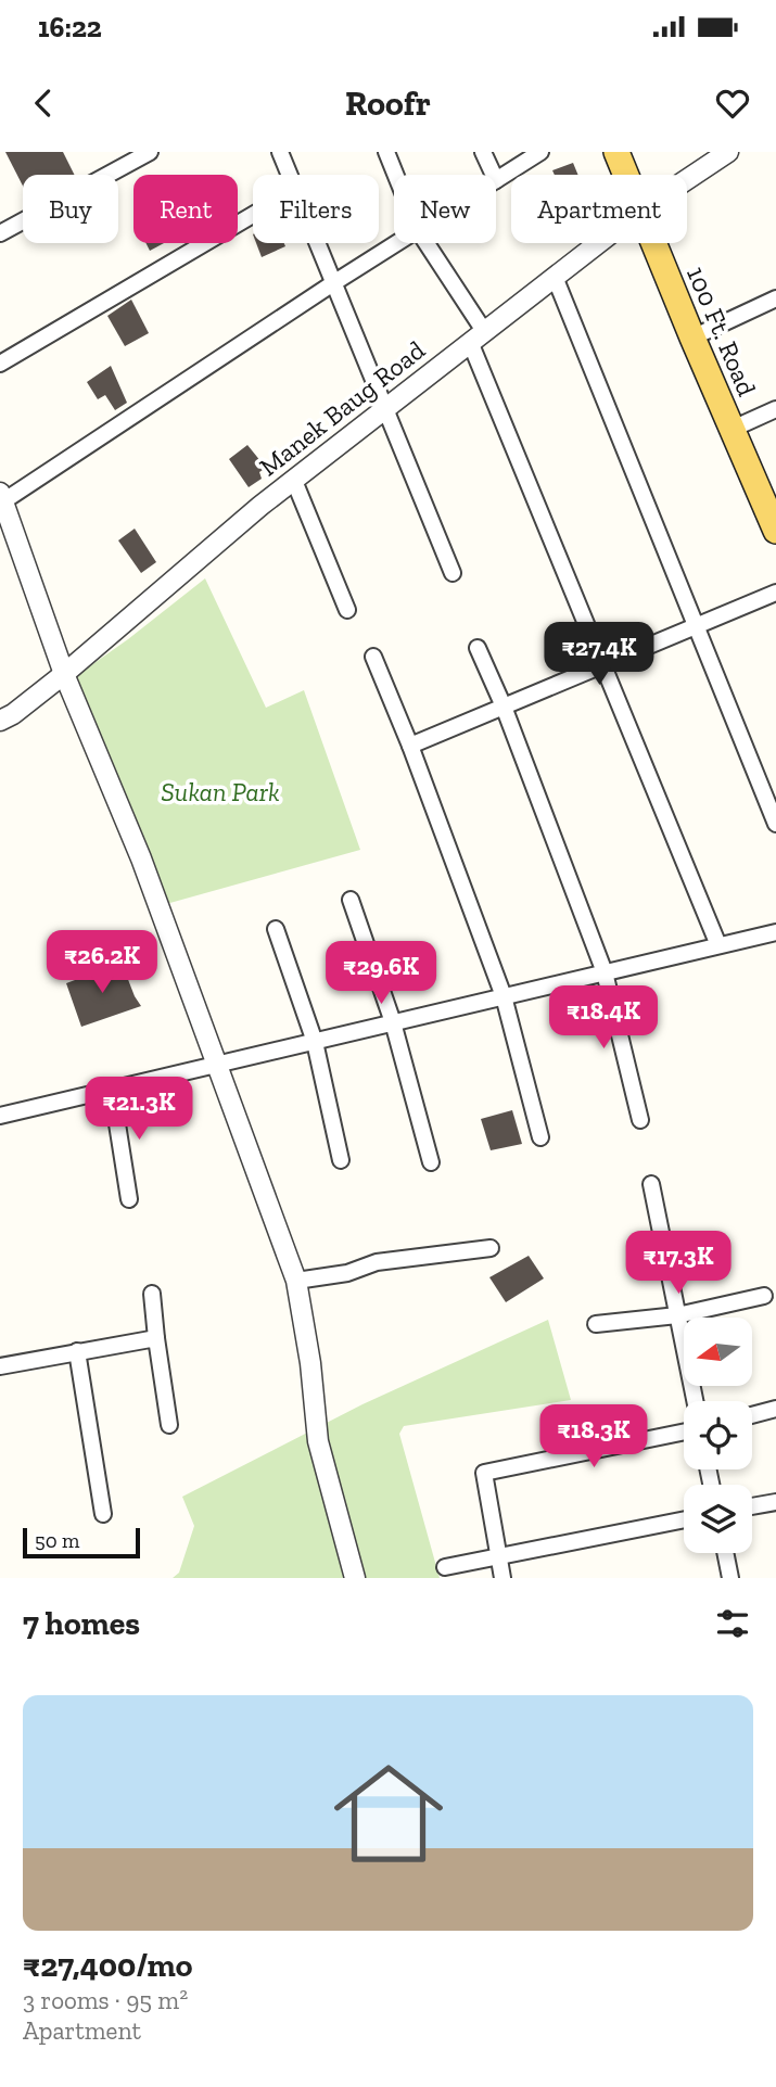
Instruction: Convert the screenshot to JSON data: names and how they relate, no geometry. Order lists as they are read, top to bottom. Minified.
{"streets":{"main road":["100 Ft. Road"],"street":["Manek Baug Road"]},"parks":["Sukan Park"],"scale_bar":"50 m","north":"left","page":{"status":"16:22","header":"Roofr","chip":["Buy","Rent","Filters","New","Apartment"],"price":["₹27.4K","₹26.2K","₹29.6K","₹18.4K","₹21.3K","₹17.3K","₹18.3K"],"scale":"50 m","heading":"7 homes","list":[{"name":"₹27,400/mo","note":"3 rooms · 95 m² · Apartment"}]}}
